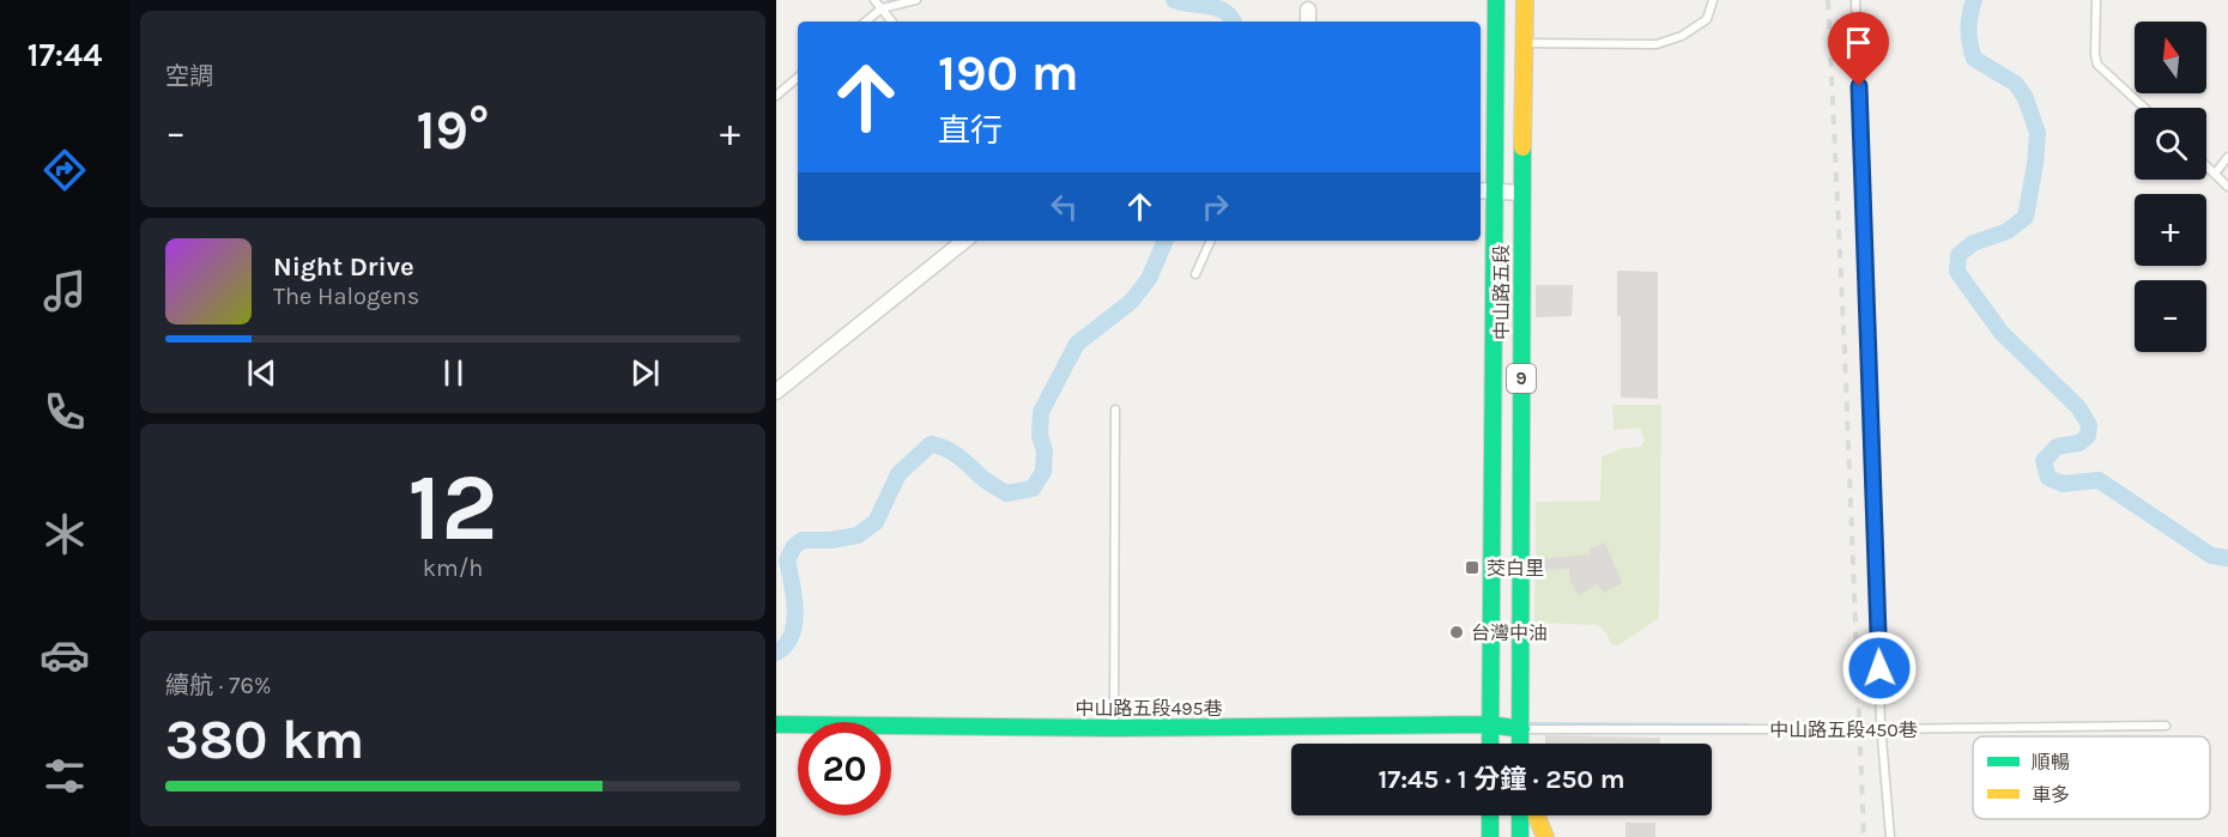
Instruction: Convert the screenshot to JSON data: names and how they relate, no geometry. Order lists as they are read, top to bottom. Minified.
{"streets":{"main road":["中山路五段","9","中山路五段495巷"],"lane":["中山路五段450巷"]},"crossings":[["中山路五段","中山路五段495巷"],["中山路五段","中山路五段450巷"],["中山路五段495巷","中山路五段450巷"]],"places":{"transit":["茭白里"],"other":["台灣中油"]},"legend":["順暢","車多"],"north":"top","page":{"tabs":"17:44","tile":["空調",["12","km/h"],["續航 · 76%","380 km"]],"map_buttons":["+","−"],"turn":["190 m","直行"],"heat":["−","19°","+"],"song":["Night Drive","The Halogens"],"limit":"20","trip":"17:45 · 1 分鐘 · 250 m"}}
